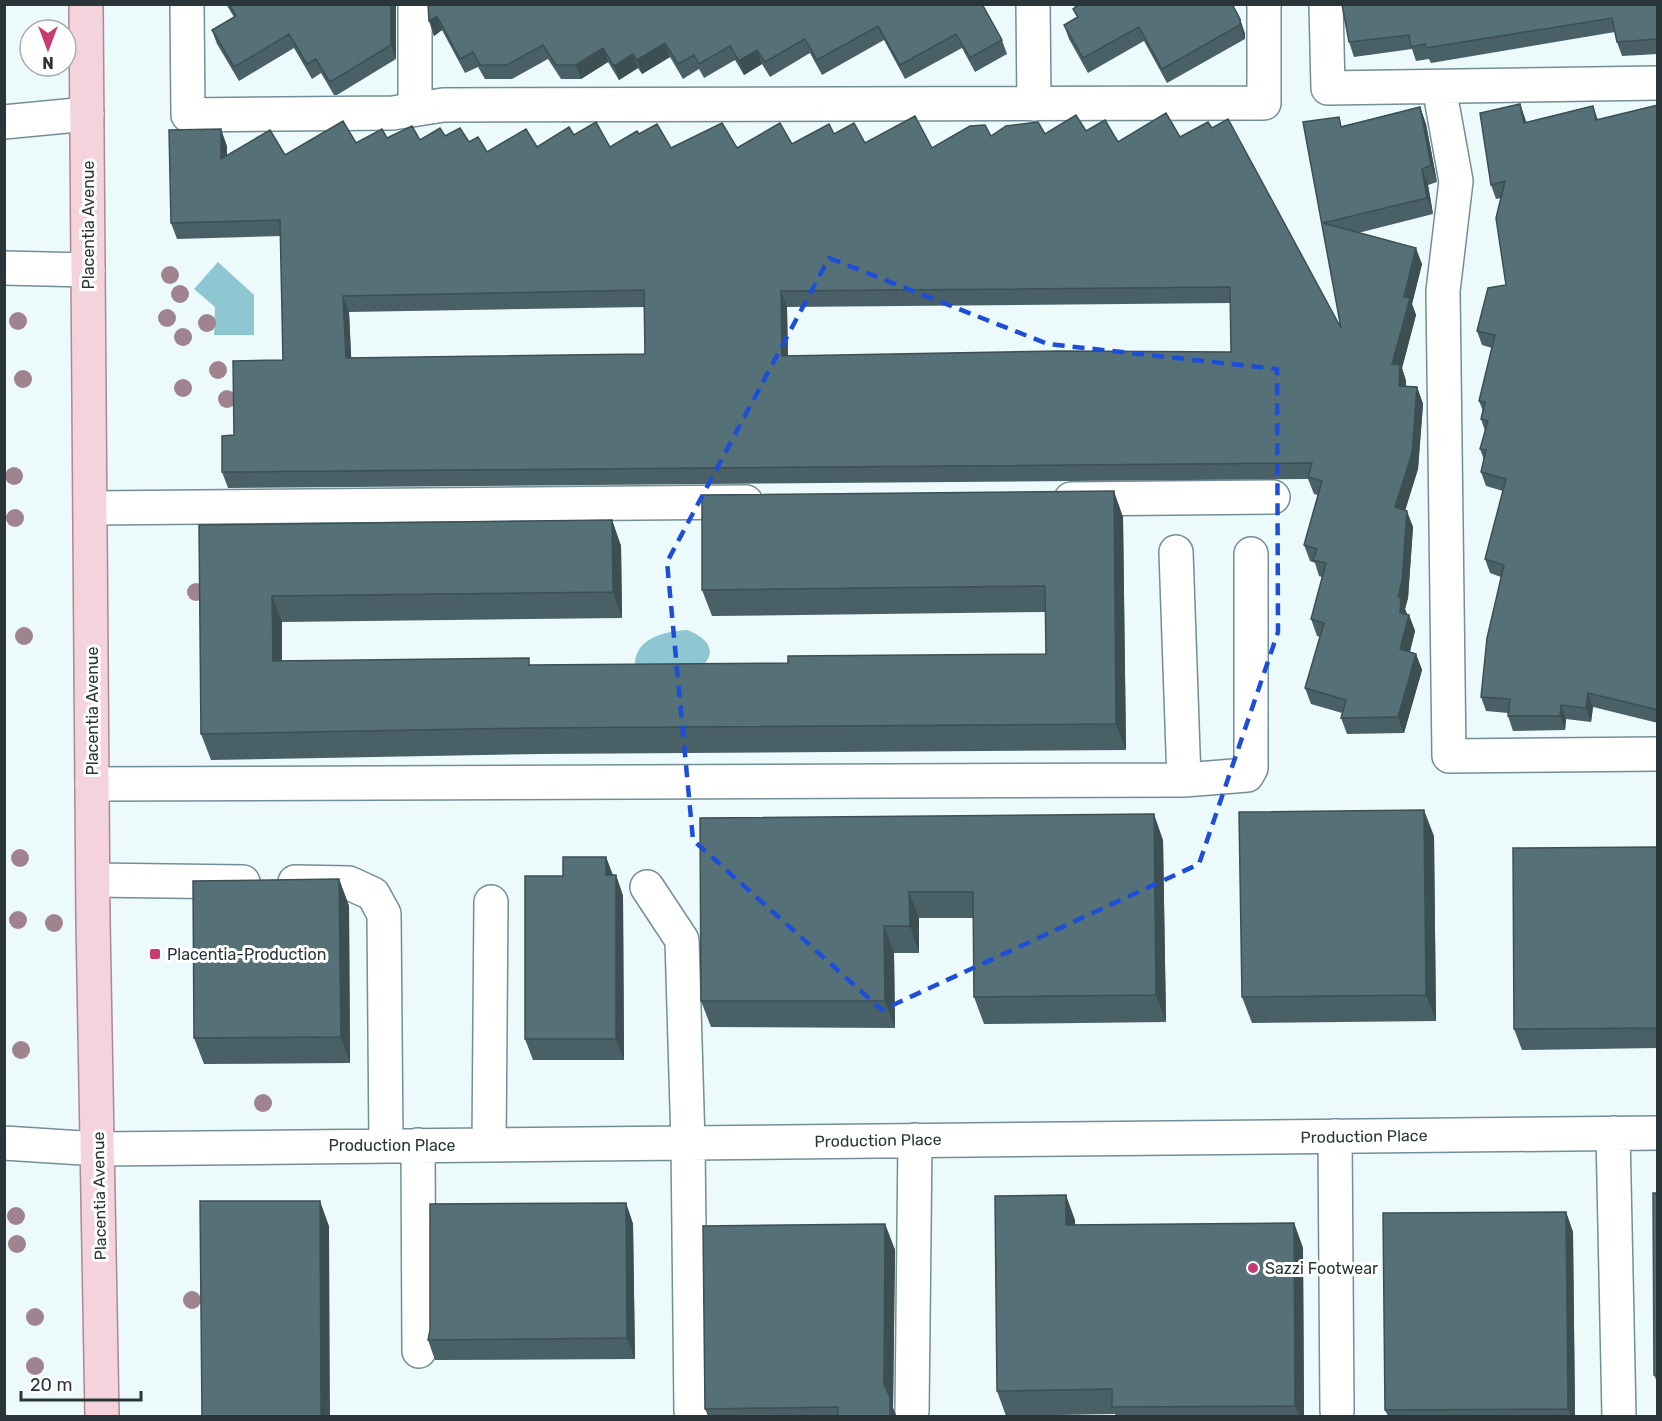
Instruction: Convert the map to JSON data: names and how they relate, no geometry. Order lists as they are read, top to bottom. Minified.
{"streets":{"main road":["Placentia Avenue"],"street":["Production Place"]},"crossings":[["Placentia Avenue","Production Place"]],"places":{"transit":["Placentia-Production"],"other":["Sazzi Footwear"]},"scale_bar":"20 m","north":"bottom"}
